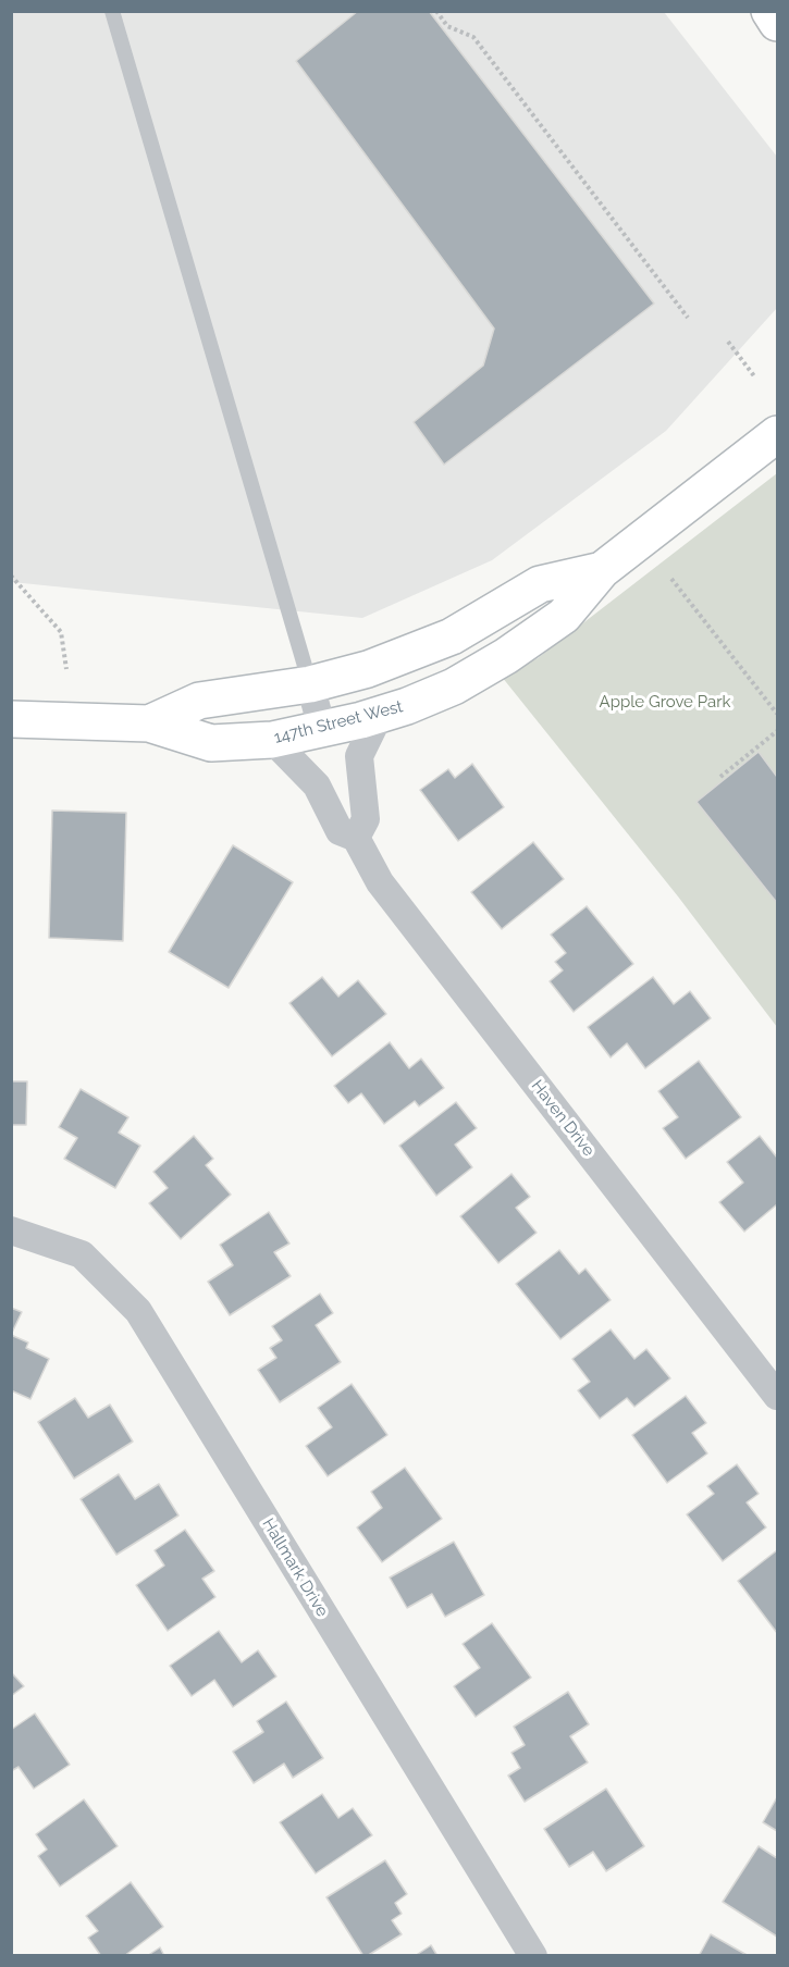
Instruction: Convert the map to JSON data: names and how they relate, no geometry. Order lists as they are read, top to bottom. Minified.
{"streets":{"main road":["147th Street West"],"street":["Haven Drive","Hallmark Drive"]},"crossings":[["147th Street West","Haven Drive"]],"parks":["Apple Grove Park"]}
